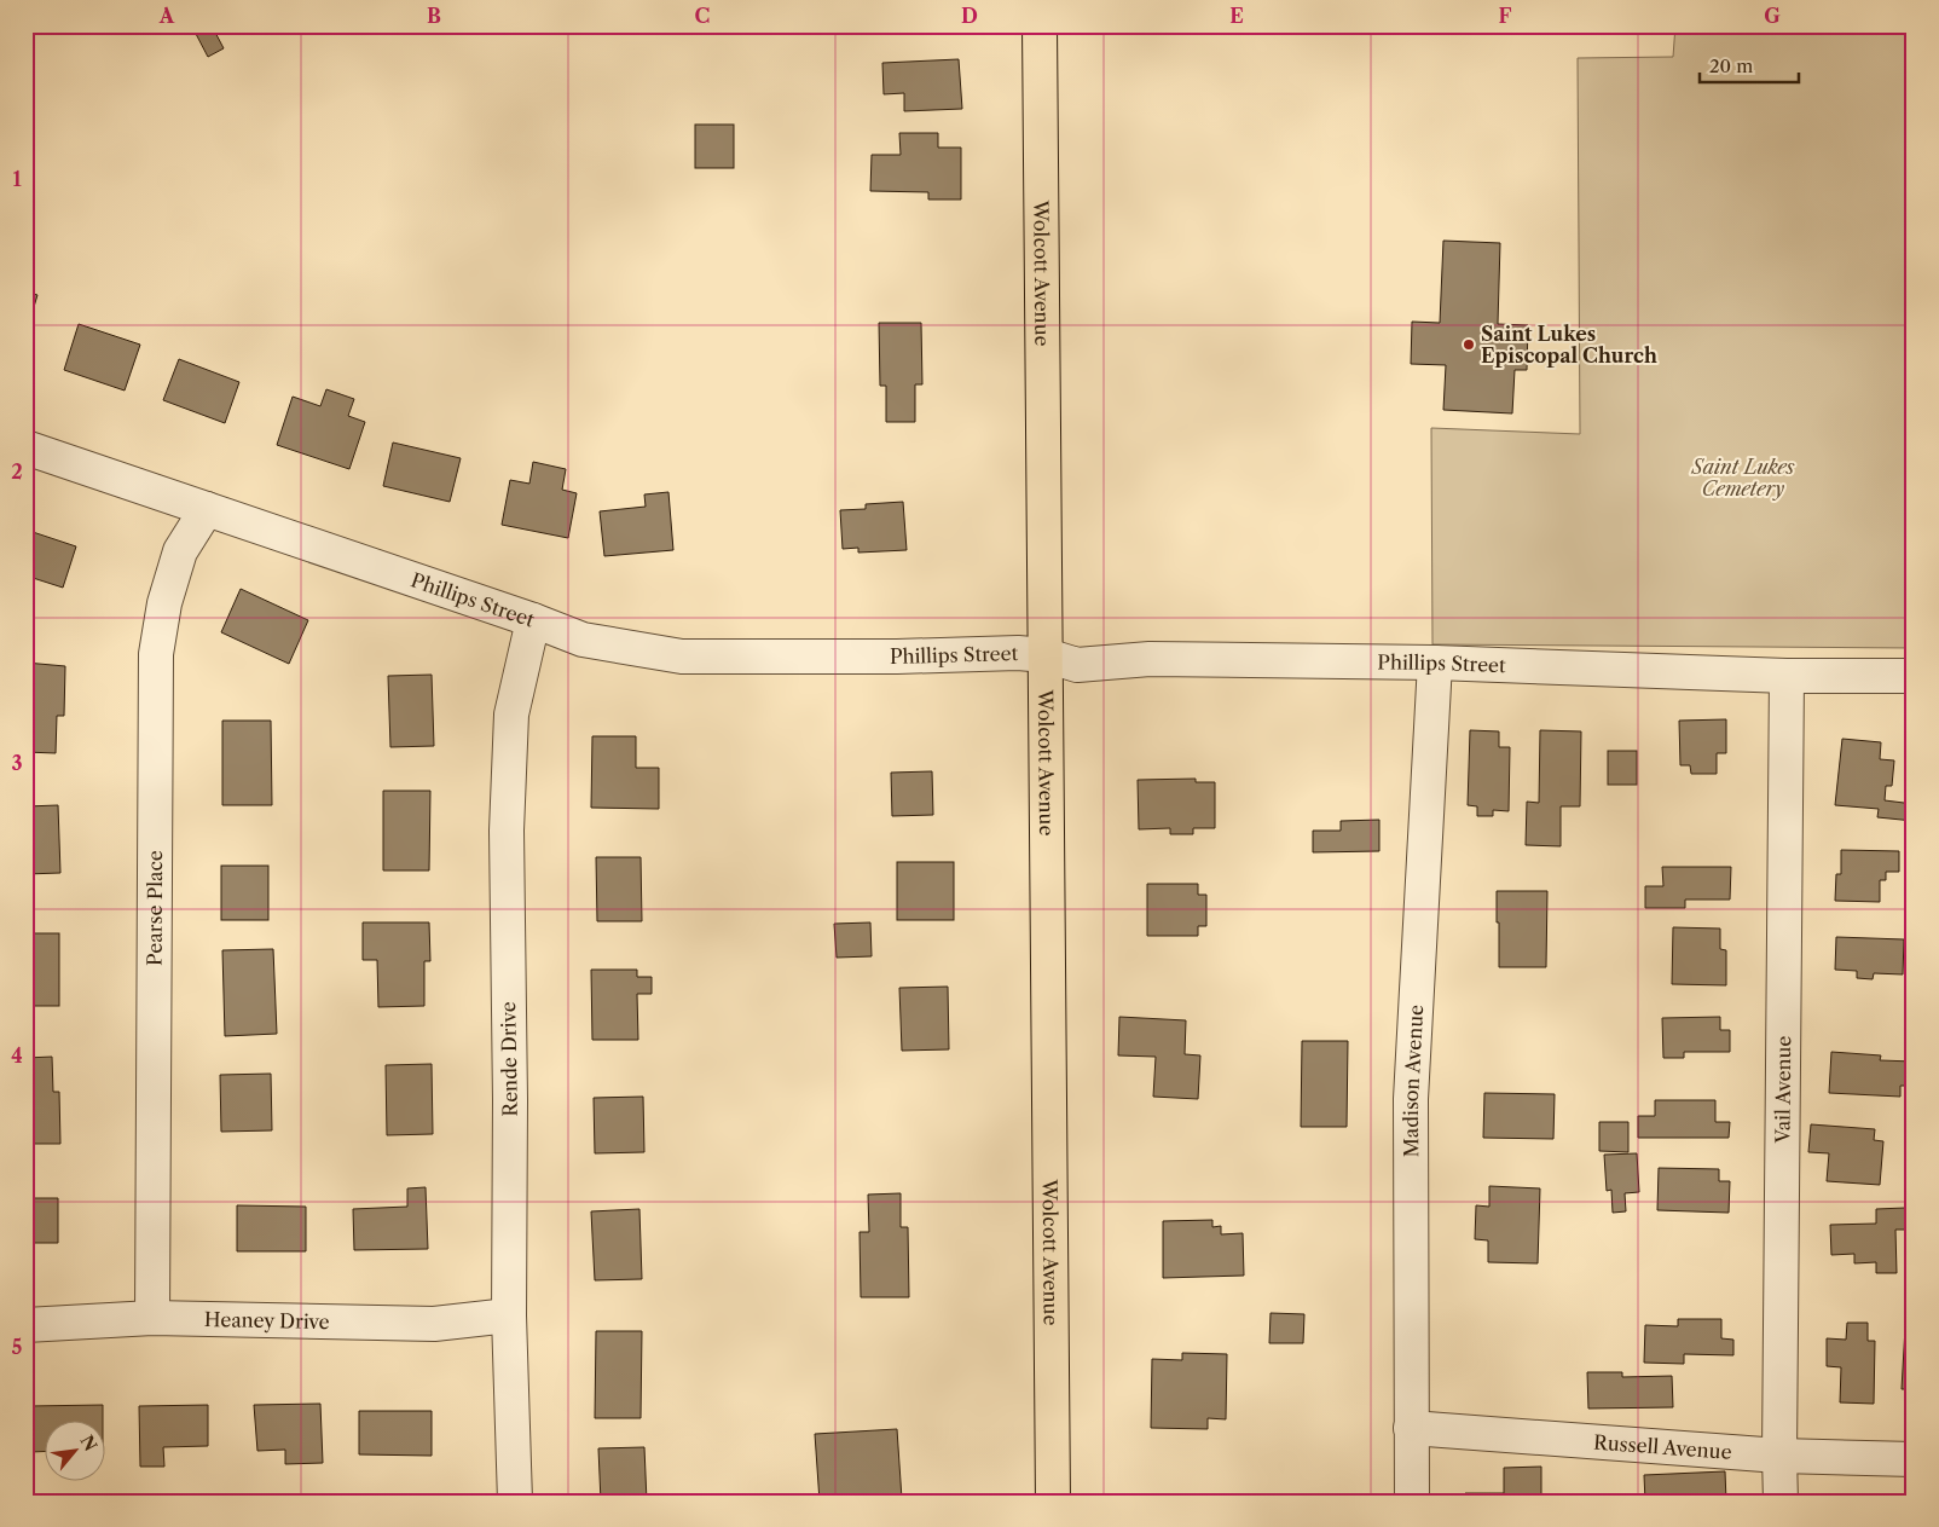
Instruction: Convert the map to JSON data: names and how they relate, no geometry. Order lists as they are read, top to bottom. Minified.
{"streets":{"main road":["Wolcott Avenue"],"street":["Phillips Street","Pearse Place","Rende Drive","Madison Avenue","Vail Avenue","Heaney Drive","Russell Avenue"]},"crossings":[["Wolcott Avenue","Phillips Street"],["Phillips Street","Pearse Place"],["Phillips Street","Rende Drive"],["Phillips Street","Madison Avenue"],["Phillips Street","Vail Avenue"],["Pearse Place","Heaney Drive"],["Rende Drive","Heaney Drive"],["Madison Avenue","Russell Avenue"],["Vail Avenue","Russell Avenue"]],"parks":["Saint Lukes Cemetery"],"places":["Saint Lukes Episcopal Church"],"scale_bar":"20 m","north":"top right","grid":{"columns":["A","B","C","D","E","F","G"],"rows":["1","2","3","4","5"]}}
